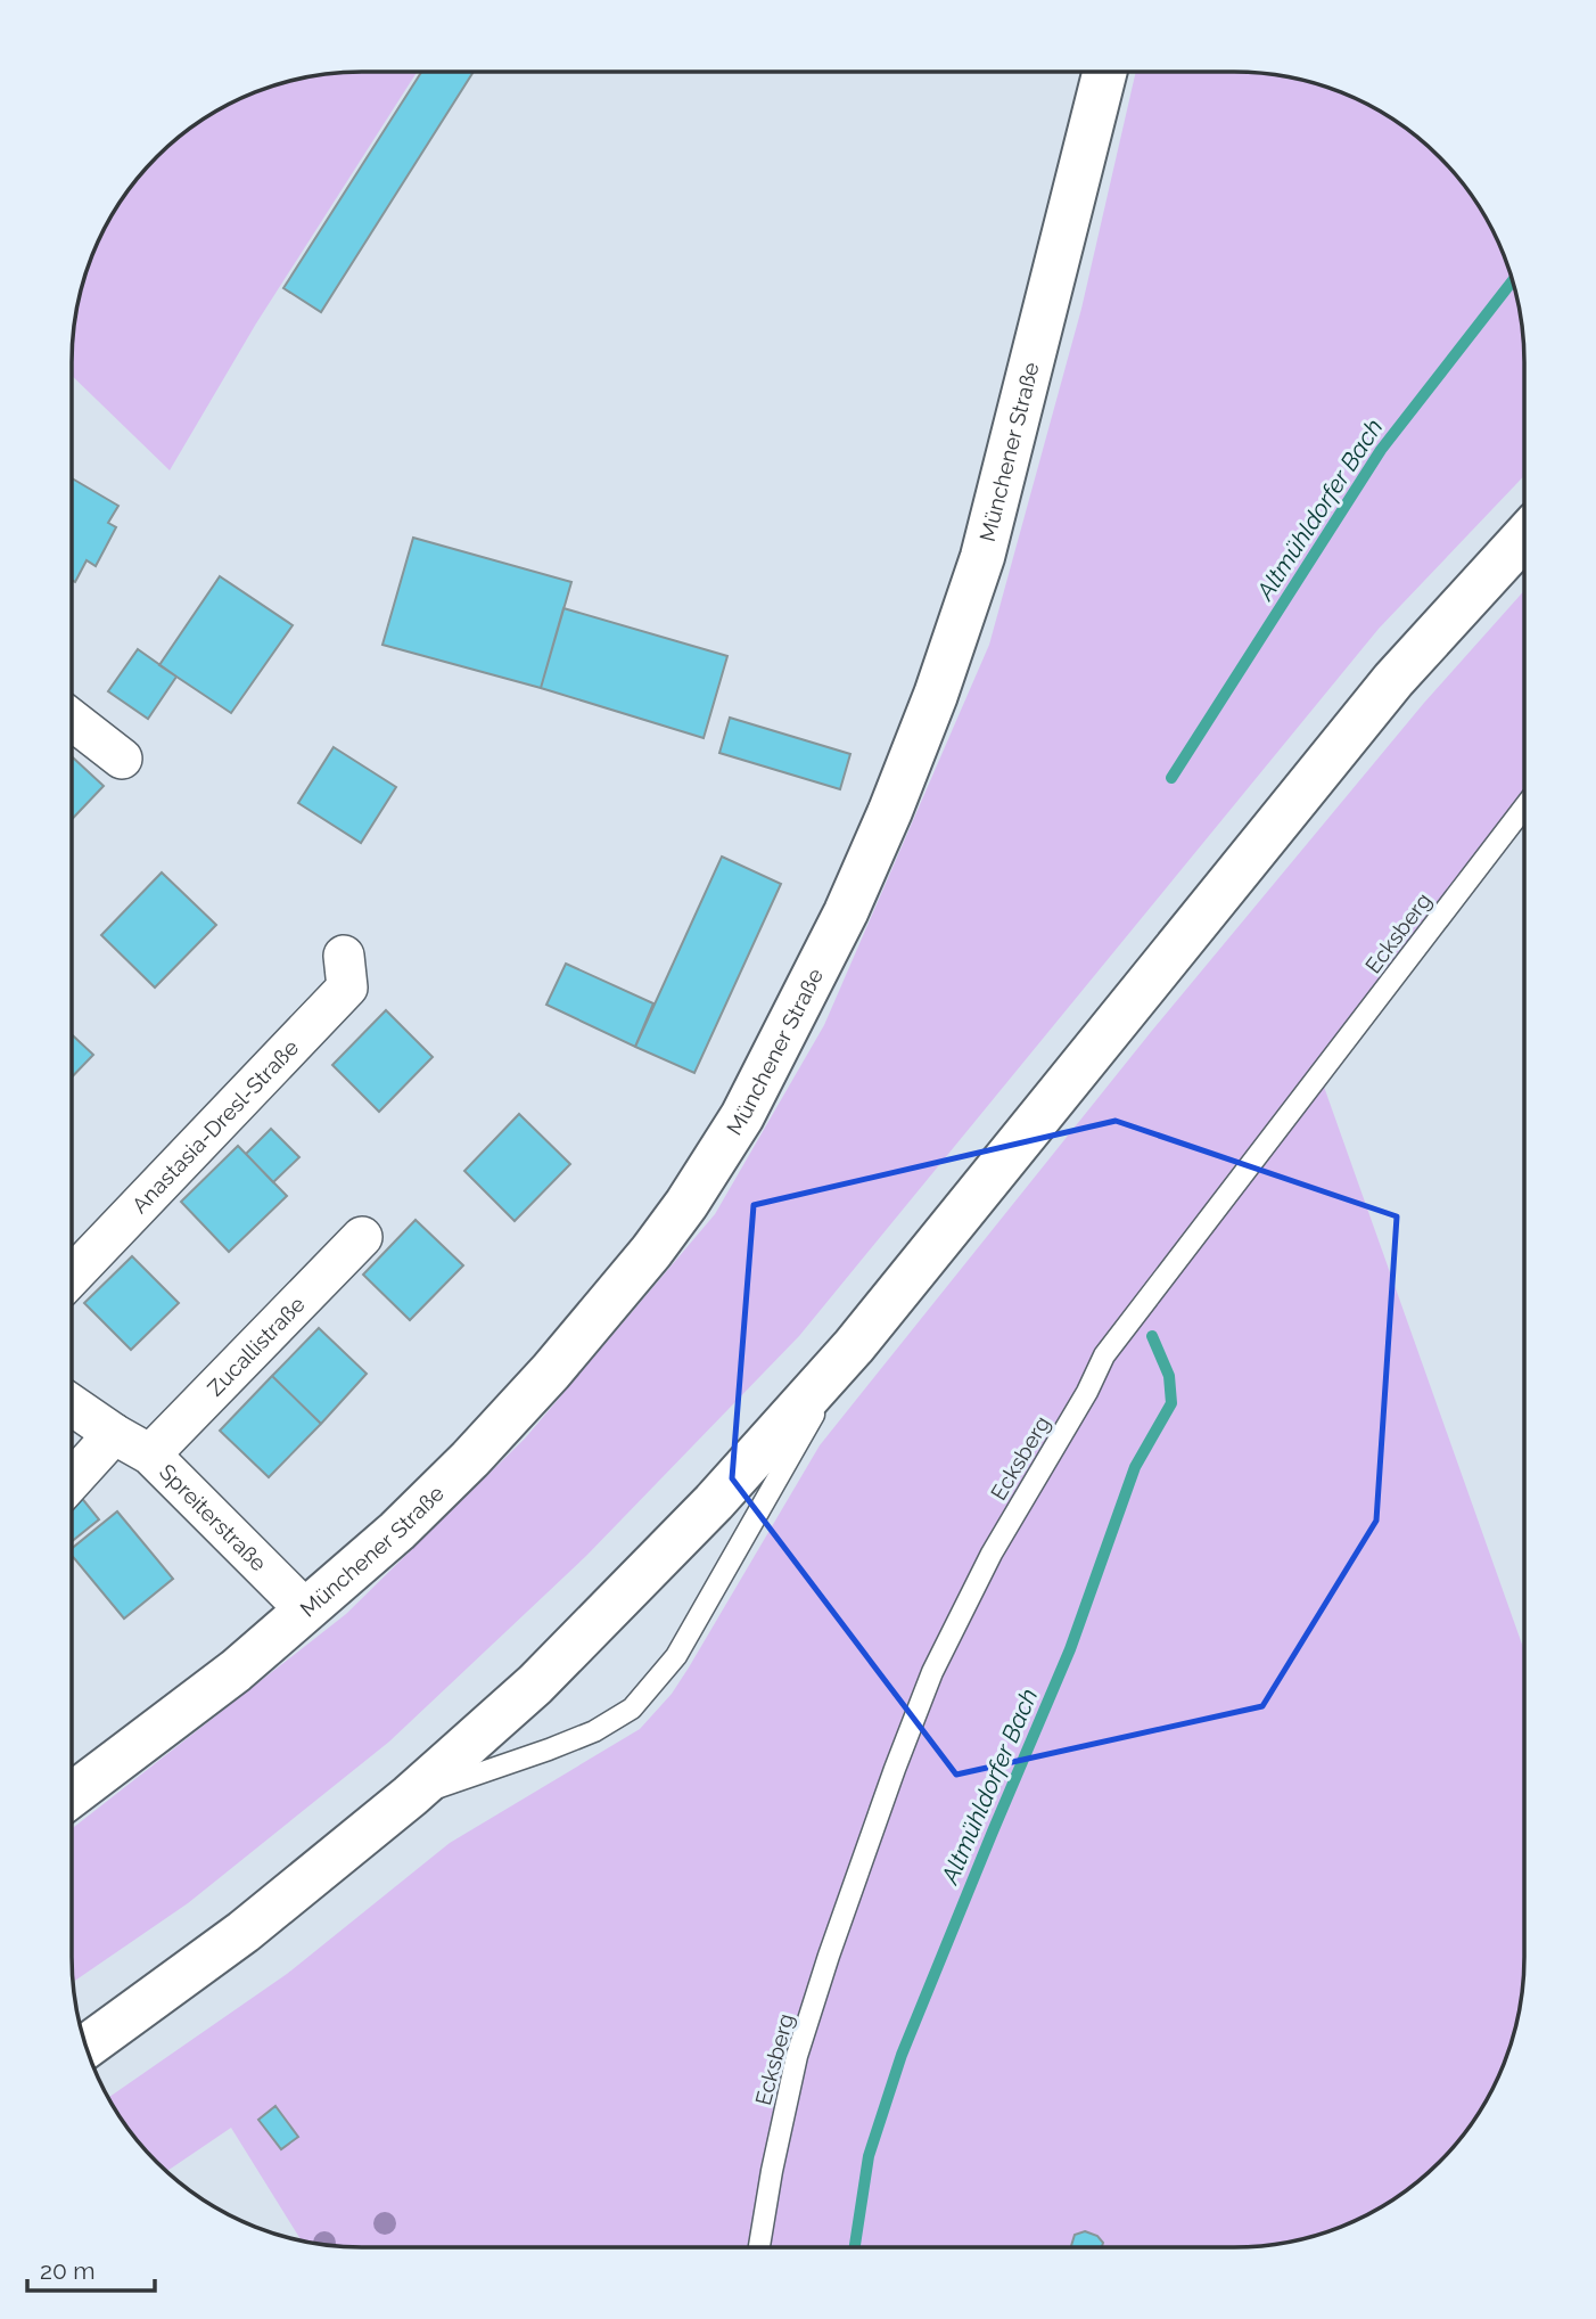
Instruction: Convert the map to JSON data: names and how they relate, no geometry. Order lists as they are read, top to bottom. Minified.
{"streets":{"main road":["Münchener Straße"],"street":["Anastasia-Dresl-Straße","Zucallistraße","Spreiterstraße"],"lane":["Ecksberg"]},"crossings":[["Münchener Straße","Spreiterstraße"],["Zucallistraße","Spreiterstraße"]],"water":["Altmühldorfer Bach"],"scale_bar":"20 m"}
